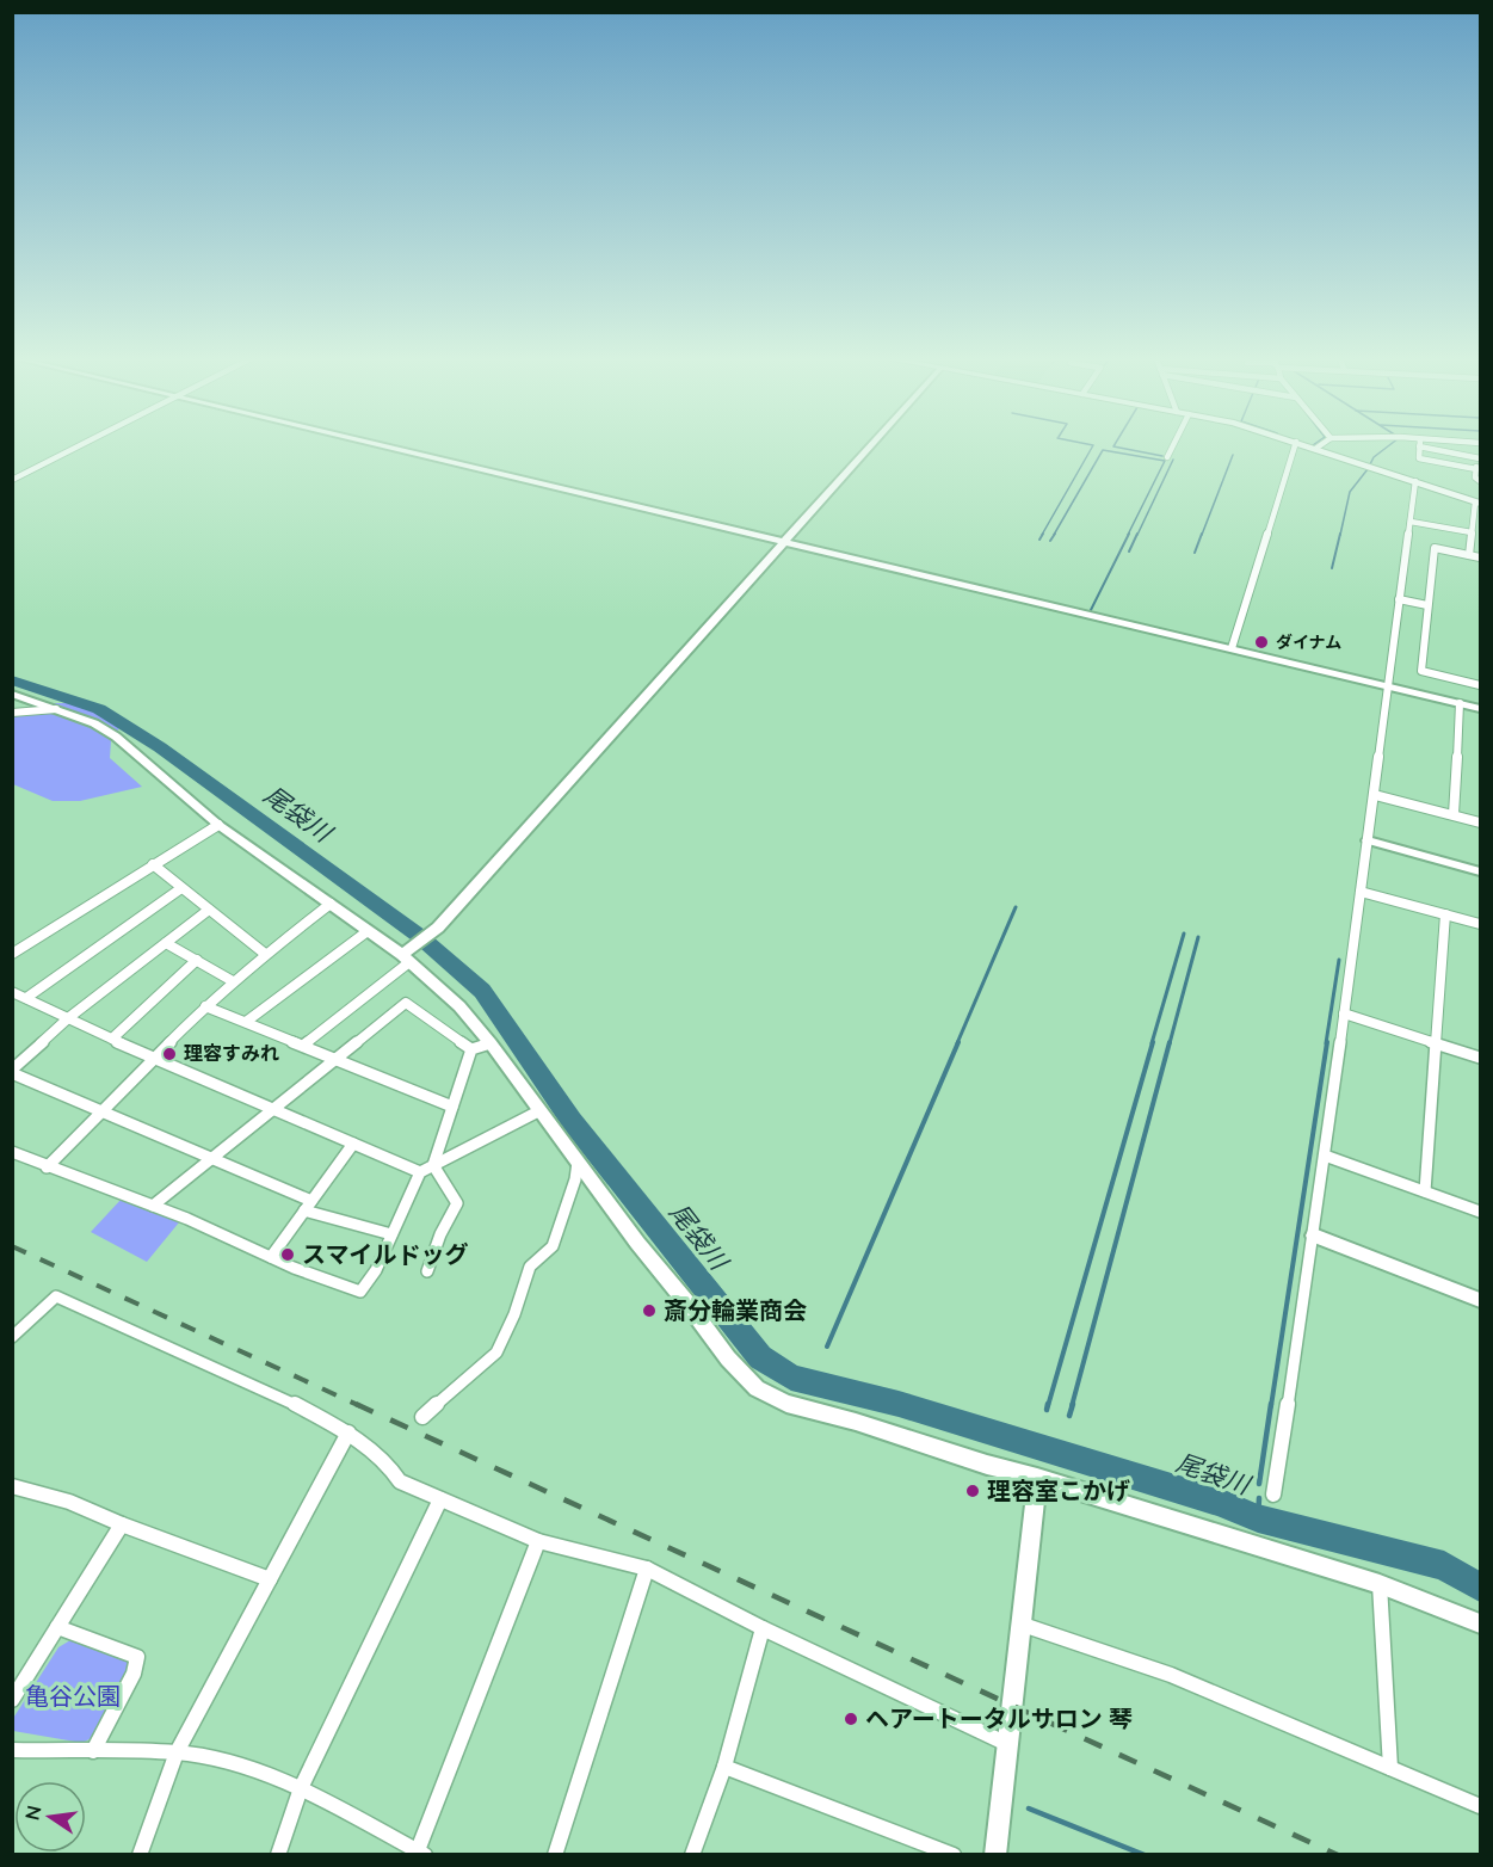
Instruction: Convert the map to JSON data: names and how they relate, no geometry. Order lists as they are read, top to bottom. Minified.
{"water":["尾袋川"],"parks":["亀谷公園"],"places":["ダイナム","理容すみれ","スマイルドッグ","斎分輪業商会","理容室こかげ","ヘアートータルサロン 琴"],"north":"left"}
